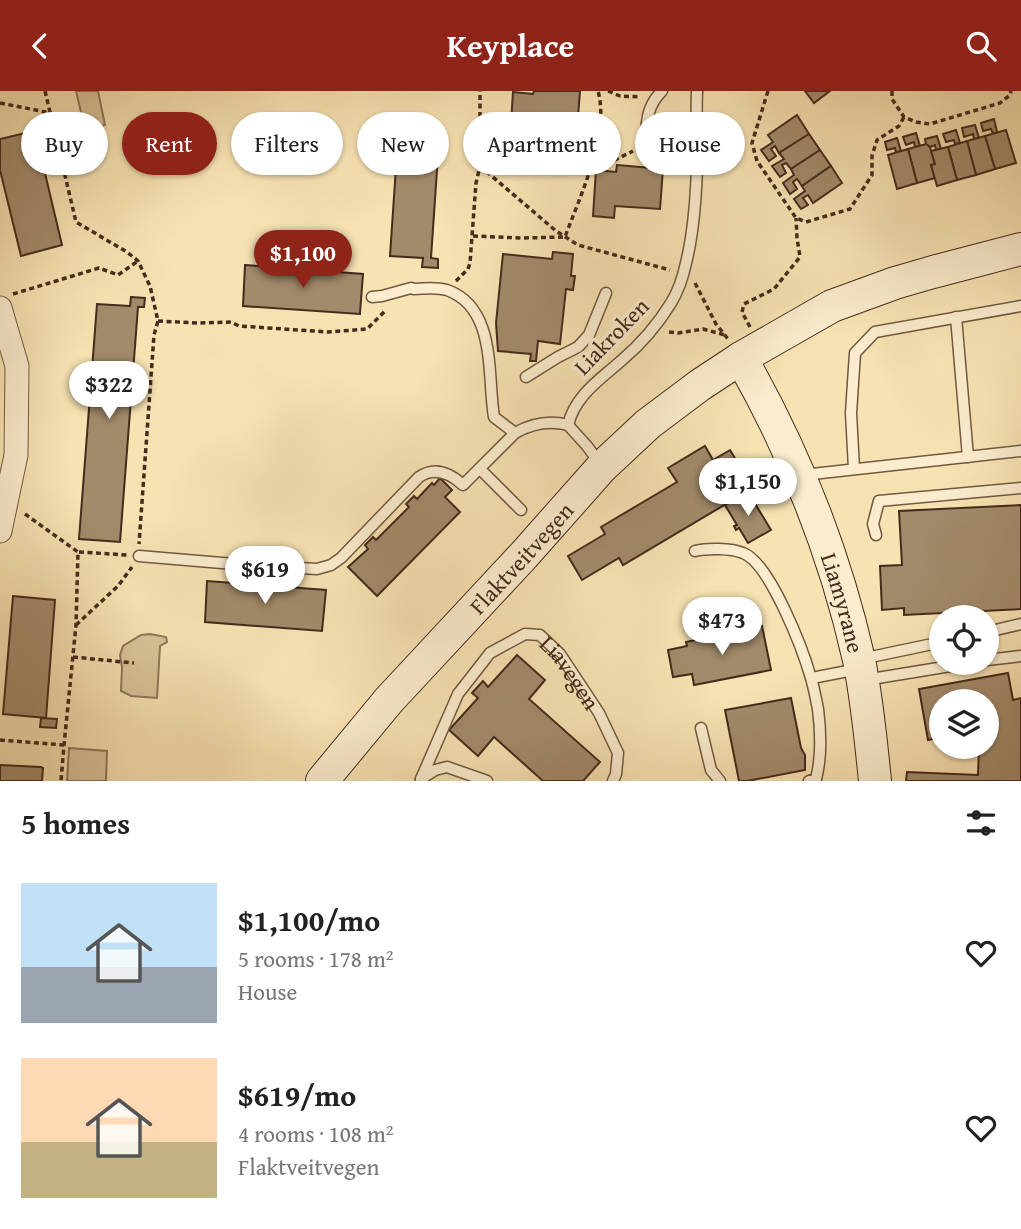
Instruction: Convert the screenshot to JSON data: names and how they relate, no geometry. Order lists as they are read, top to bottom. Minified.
{"streets":{"main road":["Flaktveitvegen","Liamyrane"],"lane":["Liakroken","Liavegen"]},"crossings":[["Flaktveitvegen","Liamyrane"]],"page":{"header":"Keyplace","chip":["Buy","Rent","Filters","New","Apartment","House"],"price":["$1,100","$322","$1,150","$619","$473"],"heading":"5 homes","list":[{"name":"$1,100/mo","note":"5 rooms · 178 m² · House"},{"name":"$619/mo","note":"4 rooms · 108 m² · Flaktveitvegen"}]}}
